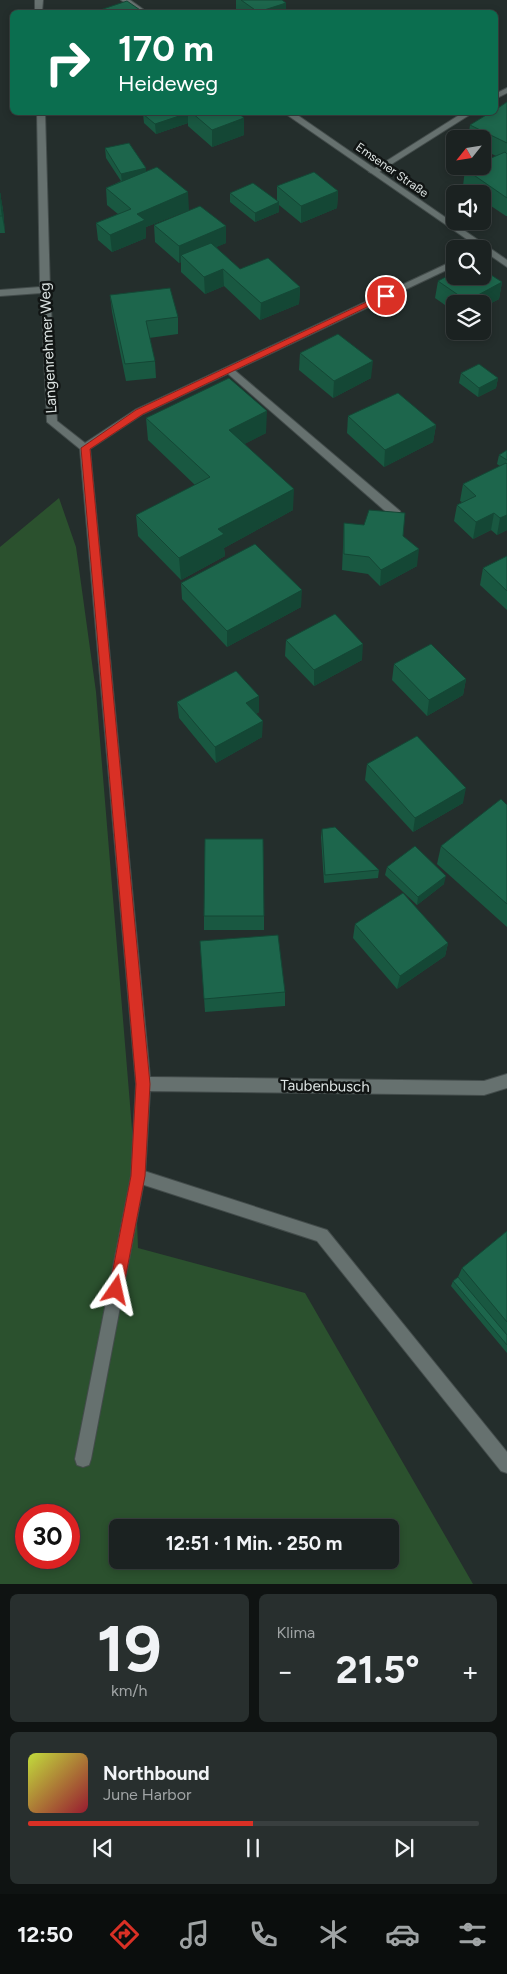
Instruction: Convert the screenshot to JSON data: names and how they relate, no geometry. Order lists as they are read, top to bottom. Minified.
{"streets":{"street":["Emsener Straße","Langenrehmer Weg","Taubenbusch"]},"north":"bottom left","page":{"turn":["170 m","Heideweg"],"limit":"30","trip":"12:51 · 1 Min. · 250 m","tile":[["19","km/h"],"Klima"],"heat":["−","21.5°","+"],"song":["Northbound","June Harbor"],"tabs":"12:50"}}
